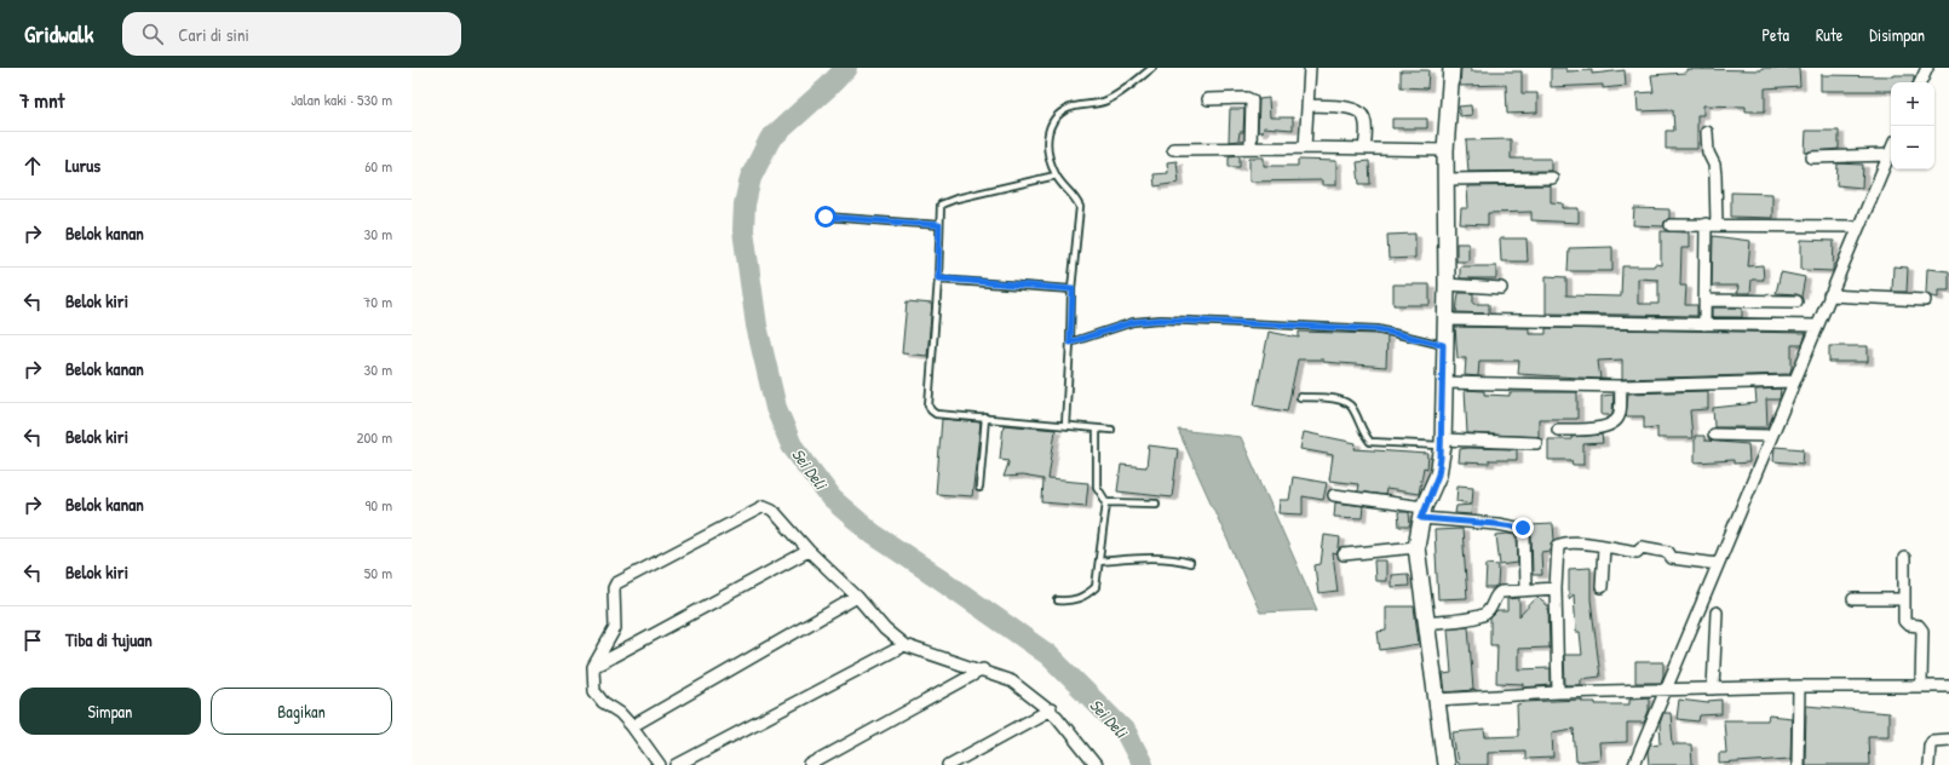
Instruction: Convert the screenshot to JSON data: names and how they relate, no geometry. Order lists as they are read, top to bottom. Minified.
{"water":["Sei Deli"],"page":{"header":"Gridwalk","search":"Cari di sini","nav":["Peta","Rute","Disimpan"],"heading":["7 mnt","Jalan kaki · 530 m"],"map_buttons":["+","−"],"list":[["Lurus","60 m"],["Belok kanan","30 m"],["Belok kiri","70 m"],["Belok kanan","30 m"],["Belok kiri","200 m"],["Belok kanan","90 m"],["Belok kiri","50 m"],"Tiba di tujuan"],"buttons":["Simpan","Bagikan"]}}
